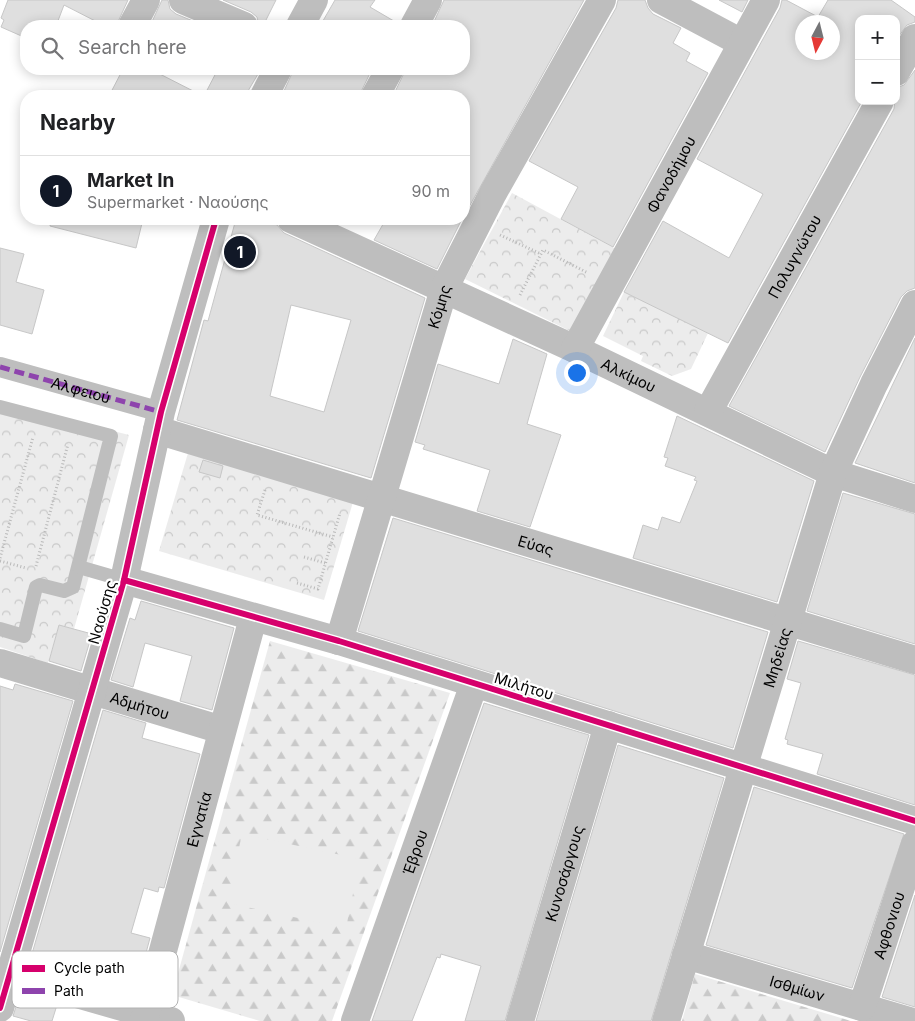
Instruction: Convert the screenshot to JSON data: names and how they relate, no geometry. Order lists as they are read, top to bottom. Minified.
{"streets":{"street":["Φανοδήμου","Πολυγνώτου","Κόμης","Αλκίμου","Αλφειού","Εύας","Ναούσης","Μηδείας","Μιλήτου","Αδμήτου","Εγνατία","Έβρου","Κυνοσάργους","Αφθονιου","Ισθμίων"]},"crossings":[["Φανοδήμου","Αλκίμου"],["Πολυγνώτου","Αλκίμου"],["Κόμης","Αλκίμου"],["Κόμης","Εύας"],["Κόμης","Μιλήτου"],["Αλκίμου","Μηδείας"],["Αλφειού","Εύας"],["Αλφειού","Ναούσης"],["Εύας","Ναούσης"],["Εύας","Μηδείας"],["Ναούσης","Μιλήτου"],["Ναούσης","Αδμήτου"],["Μηδείας","Μιλήτου"],["Μηδείας","Ισθμίων"],["Μιλήτου","Εγνατία"],["Μιλήτου","Έβρου"],["Μιλήτου","Κυνοσάργους"],["Αδμήτου","Εγνατία"],["Αφθονιου","Ισθμίων"]],"legend":["Cycle path","Path"],"north":"bottom","page":{"map_buttons":["+","−"],"search":"Search here","heading":"Nearby","list":[{"mark":"1","name":"Market In","note":"Supermarket · Ναούσης","value":"90 m"}],"pins":"1"}}
